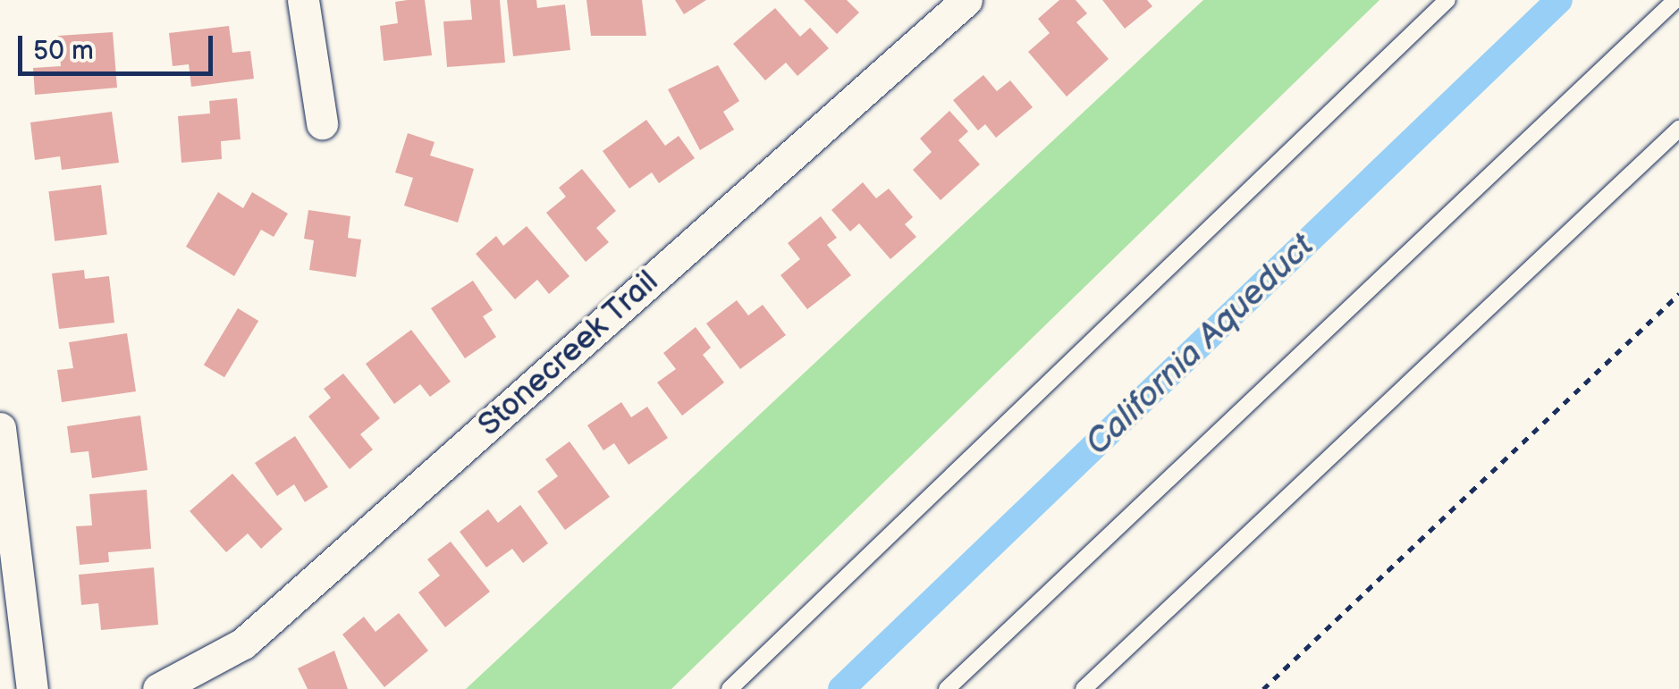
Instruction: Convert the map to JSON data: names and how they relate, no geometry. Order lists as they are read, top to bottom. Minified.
{"streets":{"street":["Stonecreek Trail"]},"water":["California Aqueduct"],"scale_bar":"50 m"}
